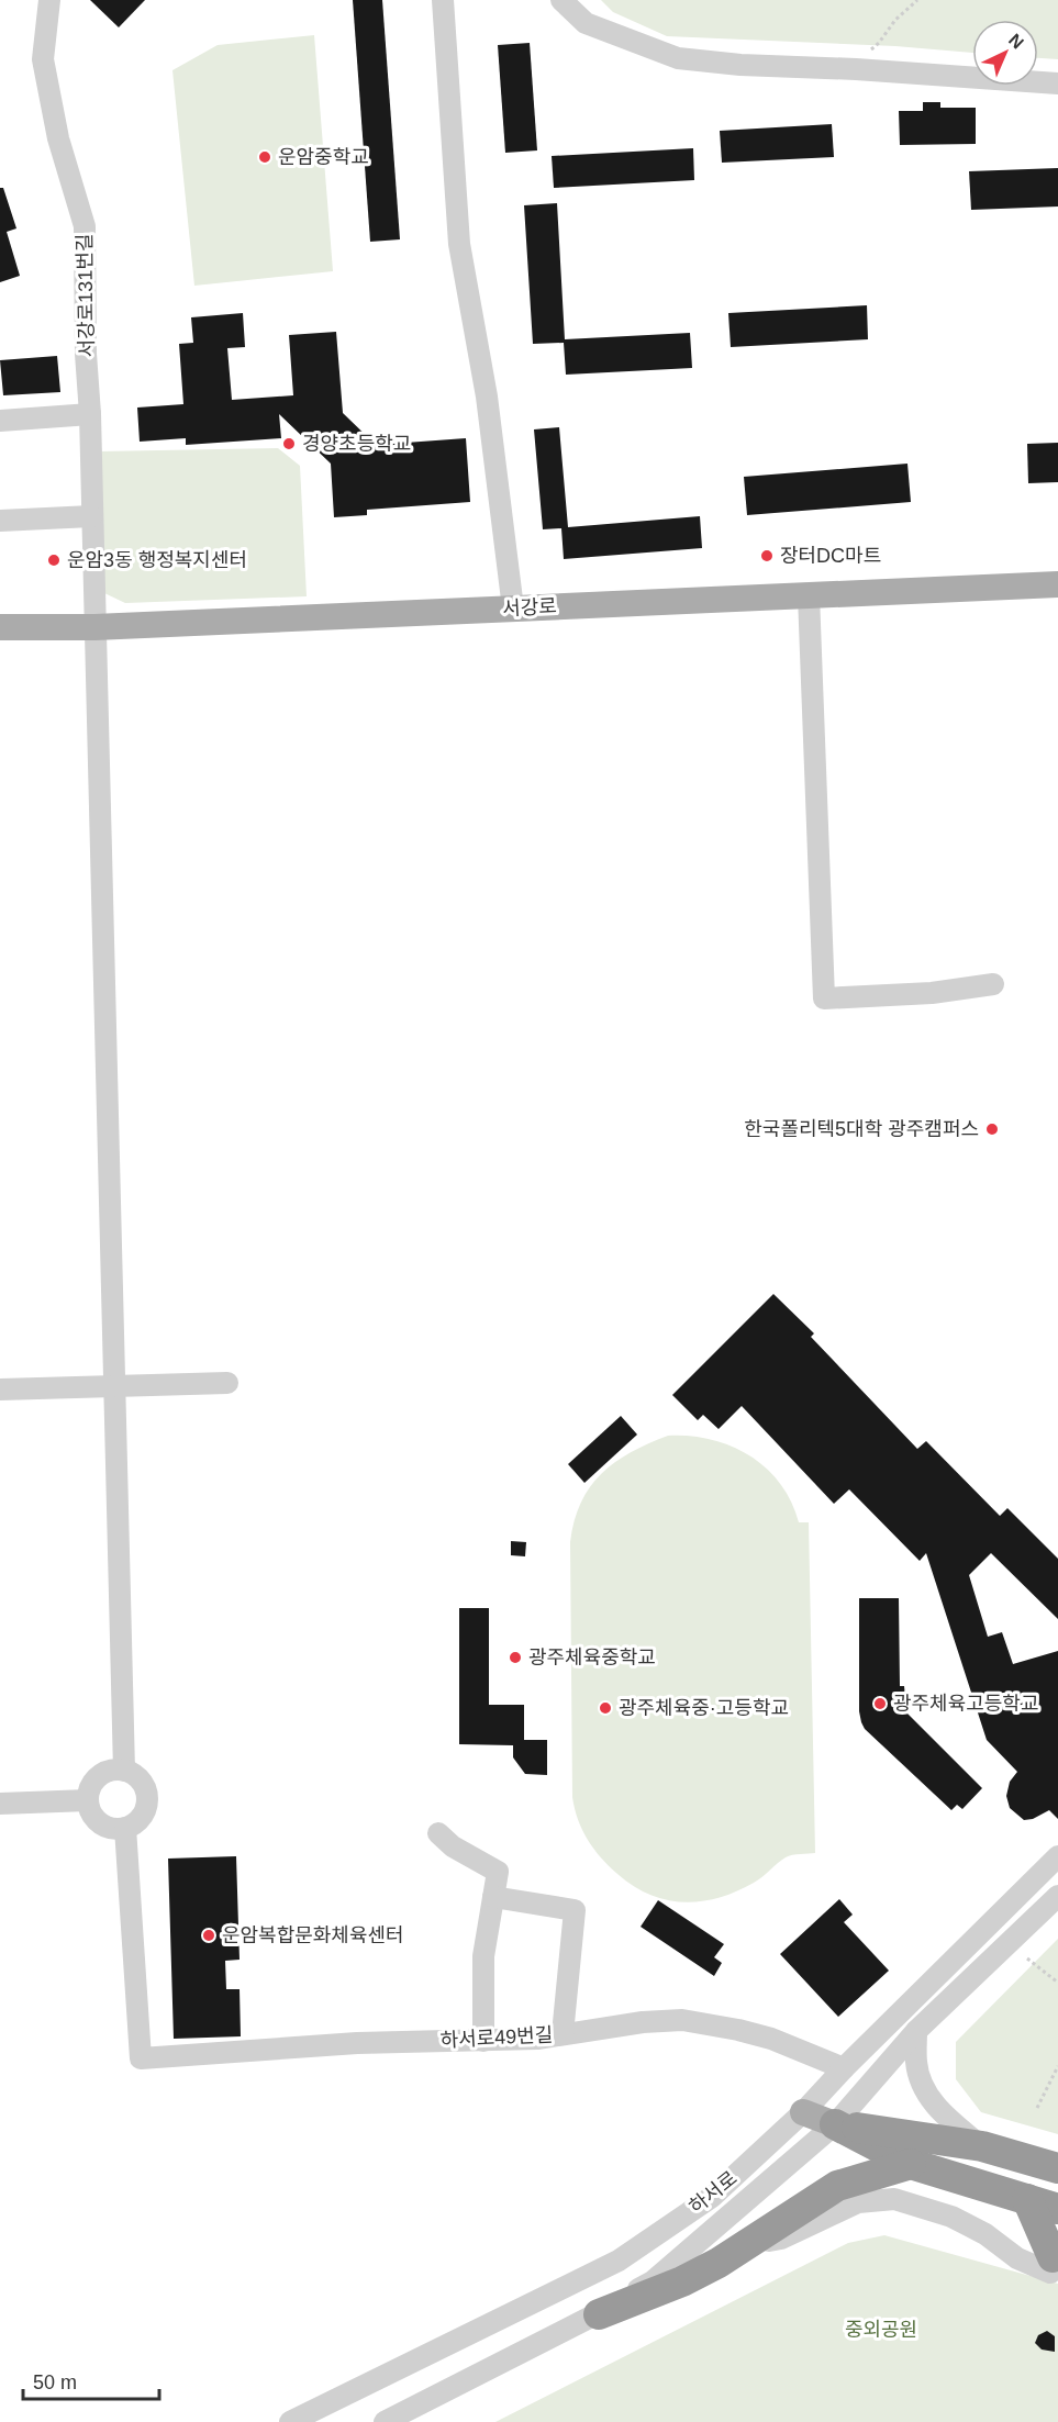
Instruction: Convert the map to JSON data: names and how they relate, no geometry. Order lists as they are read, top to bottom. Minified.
{"streets":{"main road":["서강로"],"street":["서강로131번길","하서로49번길","하서로"]},"crossings":[["서강로131번길","서강로"],["서강로131번길","하서로49번길"],["하서로49번길","하서로"]],"parks":["중외공원"],"places":["운암중학교","경양초등학교","장터DC마트","운암3동 행정복지센터","한국폴리텍5대학 광주캠퍼스","광주체육중학교","광주체육고등학교","광주체육중·고등학교","운암복합문화체육센터"],"scale_bar":"50 m","north":"top right"}
